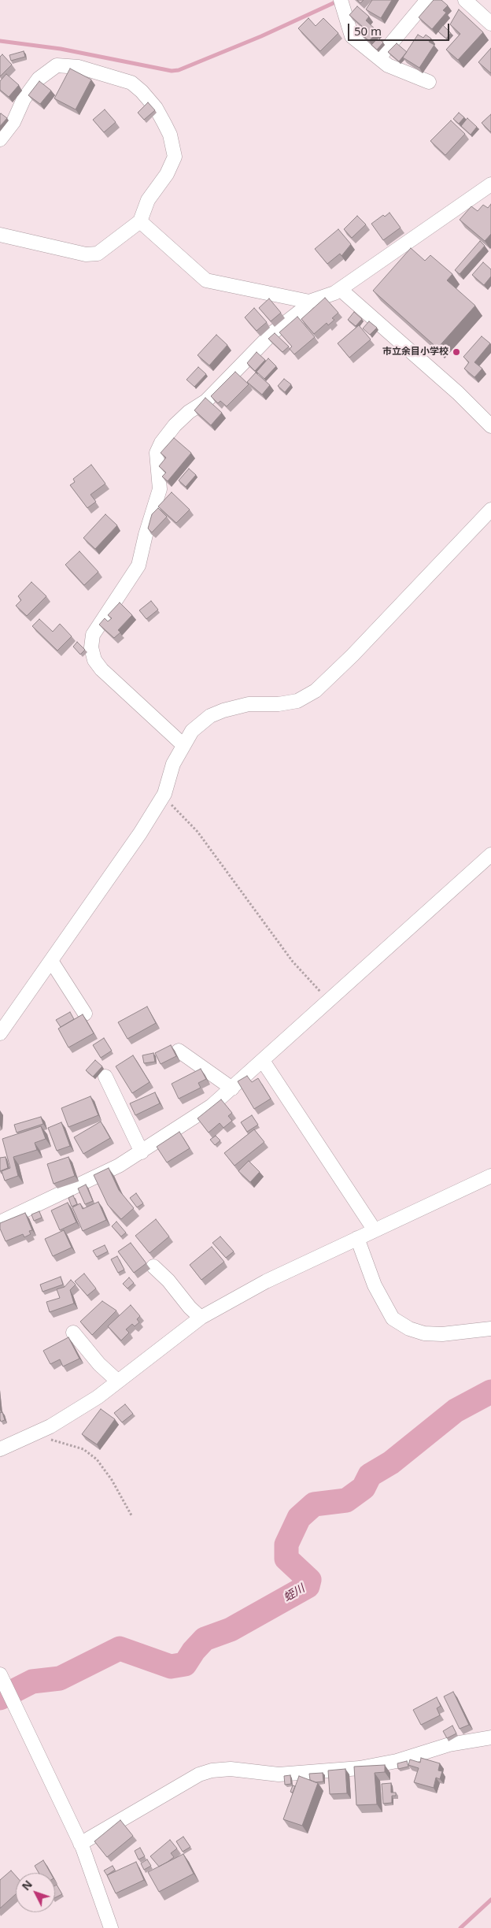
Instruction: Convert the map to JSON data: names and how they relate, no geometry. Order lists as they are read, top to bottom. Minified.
{"water":["蛭川"],"places":["市立余目小学校"],"scale_bar":"50 m","north":"top left"}
